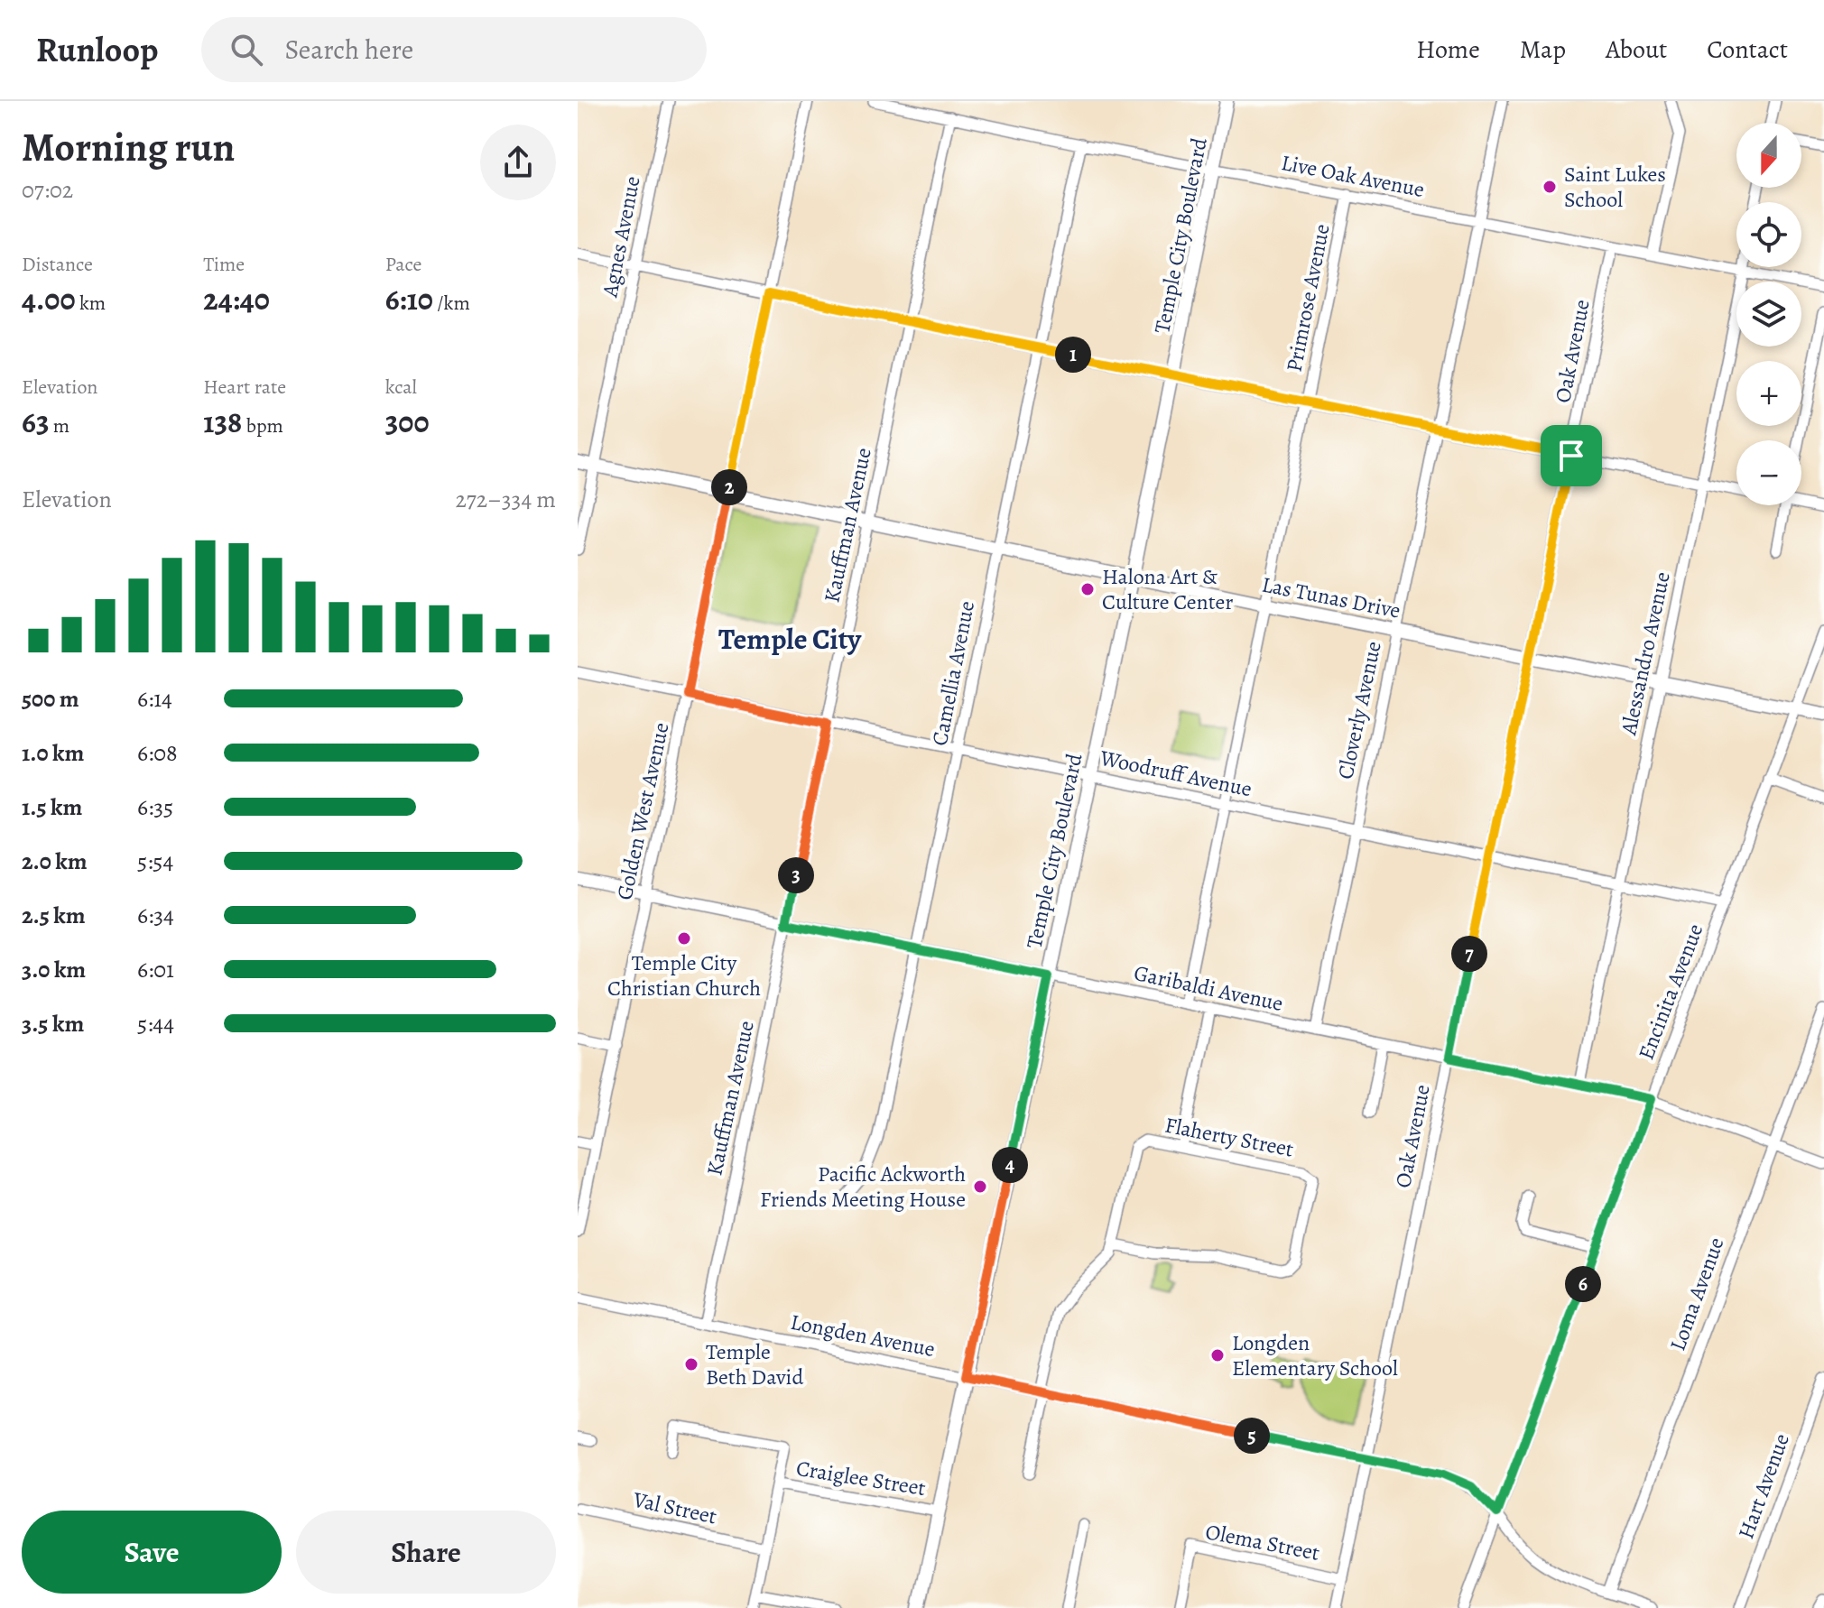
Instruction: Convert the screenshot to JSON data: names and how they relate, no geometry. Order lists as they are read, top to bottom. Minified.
{"streets":{"main road":["Temple City Boulevard","Las Tunas Drive"],"street":["Live Oak Avenue","Agnes Avenue","Primrose Avenue","Oak Avenue","Kauffman Avenue","Alessandro Avenue","Camellia Avenue","Cloverly Avenue","Woodruff Avenue","Golden West Avenue","Garibaldi Avenue","Encinita Avenue","Flaherty Street","Loma Avenue","Longden Avenue","Craiglee Street","Hart Avenue","Val Street","Olema Street"]},"crossings":[["Live Oak Avenue","Temple City Boulevard"],["Live Oak Avenue","Primrose Avenue"],["Live Oak Avenue","Oak Avenue"],["Live Oak Avenue","Kauffman Avenue"],["Live Oak Avenue","Alessandro Avenue"],["Live Oak Avenue","Camellia Avenue"],["Live Oak Avenue","Cloverly Avenue"],["Temple City Boulevard","Las Tunas Drive"],["Temple City Boulevard","Woodruff Avenue"],["Temple City Boulevard","Garibaldi Avenue"],["Temple City Boulevard","Longden Avenue"],["Temple City Boulevard","Craiglee Street"],["Agnes Avenue","Las Tunas Drive"],["Primrose Avenue","Las Tunas Drive"],["Primrose Avenue","Woodruff Avenue"],["Primrose Avenue","Garibaldi Avenue"],["Oak Avenue","Las Tunas Drive"],["Oak Avenue","Woodruff Avenue"],["Oak Avenue","Garibaldi Avenue"],["Oak Avenue","Longden Avenue"],["Oak Avenue","Olema Street"],["Kauffman Avenue","Las Tunas Drive"],["Kauffman Avenue","Woodruff Avenue"],["Kauffman Avenue","Garibaldi Avenue"],["Kauffman Avenue","Longden Avenue"],["Las Tunas Drive","Alessandro Avenue"],["Las Tunas Drive","Camellia Avenue"],["Las Tunas Drive","Cloverly Avenue"],["Las Tunas Drive","Golden West Avenue"],["Las Tunas Drive","Encinita Avenue"],["Alessandro Avenue","Woodruff Avenue"],["Alessandro Avenue","Garibaldi Avenue"],["Camellia Avenue","Woodruff Avenue"],["Camellia Avenue","Garibaldi Avenue"],["Cloverly Avenue","Woodruff Avenue"],["Cloverly Avenue","Garibaldi Avenue"],["Woodruff Avenue","Golden West Avenue"],["Woodruff Avenue","Encinita Avenue"],["Golden West Avenue","Garibaldi Avenue"],["Garibaldi Avenue","Encinita Avenue"],["Garibaldi Avenue","Loma Avenue"],["Encinita Avenue","Longden Avenue"],["Loma Avenue","Longden Avenue"]],"districts":["Temple City"],"places":["Saint Lukes School","Halona Art & Culture Center","Temple City Christian Church","Pacific Ackworth Friends Meeting House","Longden Elementary School","Temple Beth David"],"north":"bottom","page":{"header":"Runloop","search":"Search here","nav":["Home","Map","About","Contact"],"heading":["Morning run","07:02"],"map_buttons":["+","−"],"stats":[["Distance","4.00 km"],["Time","24:40"],["Pace","6:10 /km"],["Elevation","63 m"],["Heart rate","138 bpm"],["kcal","300"]],"pins":["1","2","3","7","4","6","5"],"chart":["Elevation","272–334 m"],"list":[{"name":"500 m","note":"6:14"},{"name":"1.0 km","note":"6:08"},{"name":"1.5 km","note":"6:35"},{"name":"2.0 km","note":"5:54"},{"name":"2.5 km","note":"6:34"},{"name":"3.0 km","note":"6:01"},{"name":"3.5 km","note":"5:44"}],"buttons":["Save","Share"]}}
